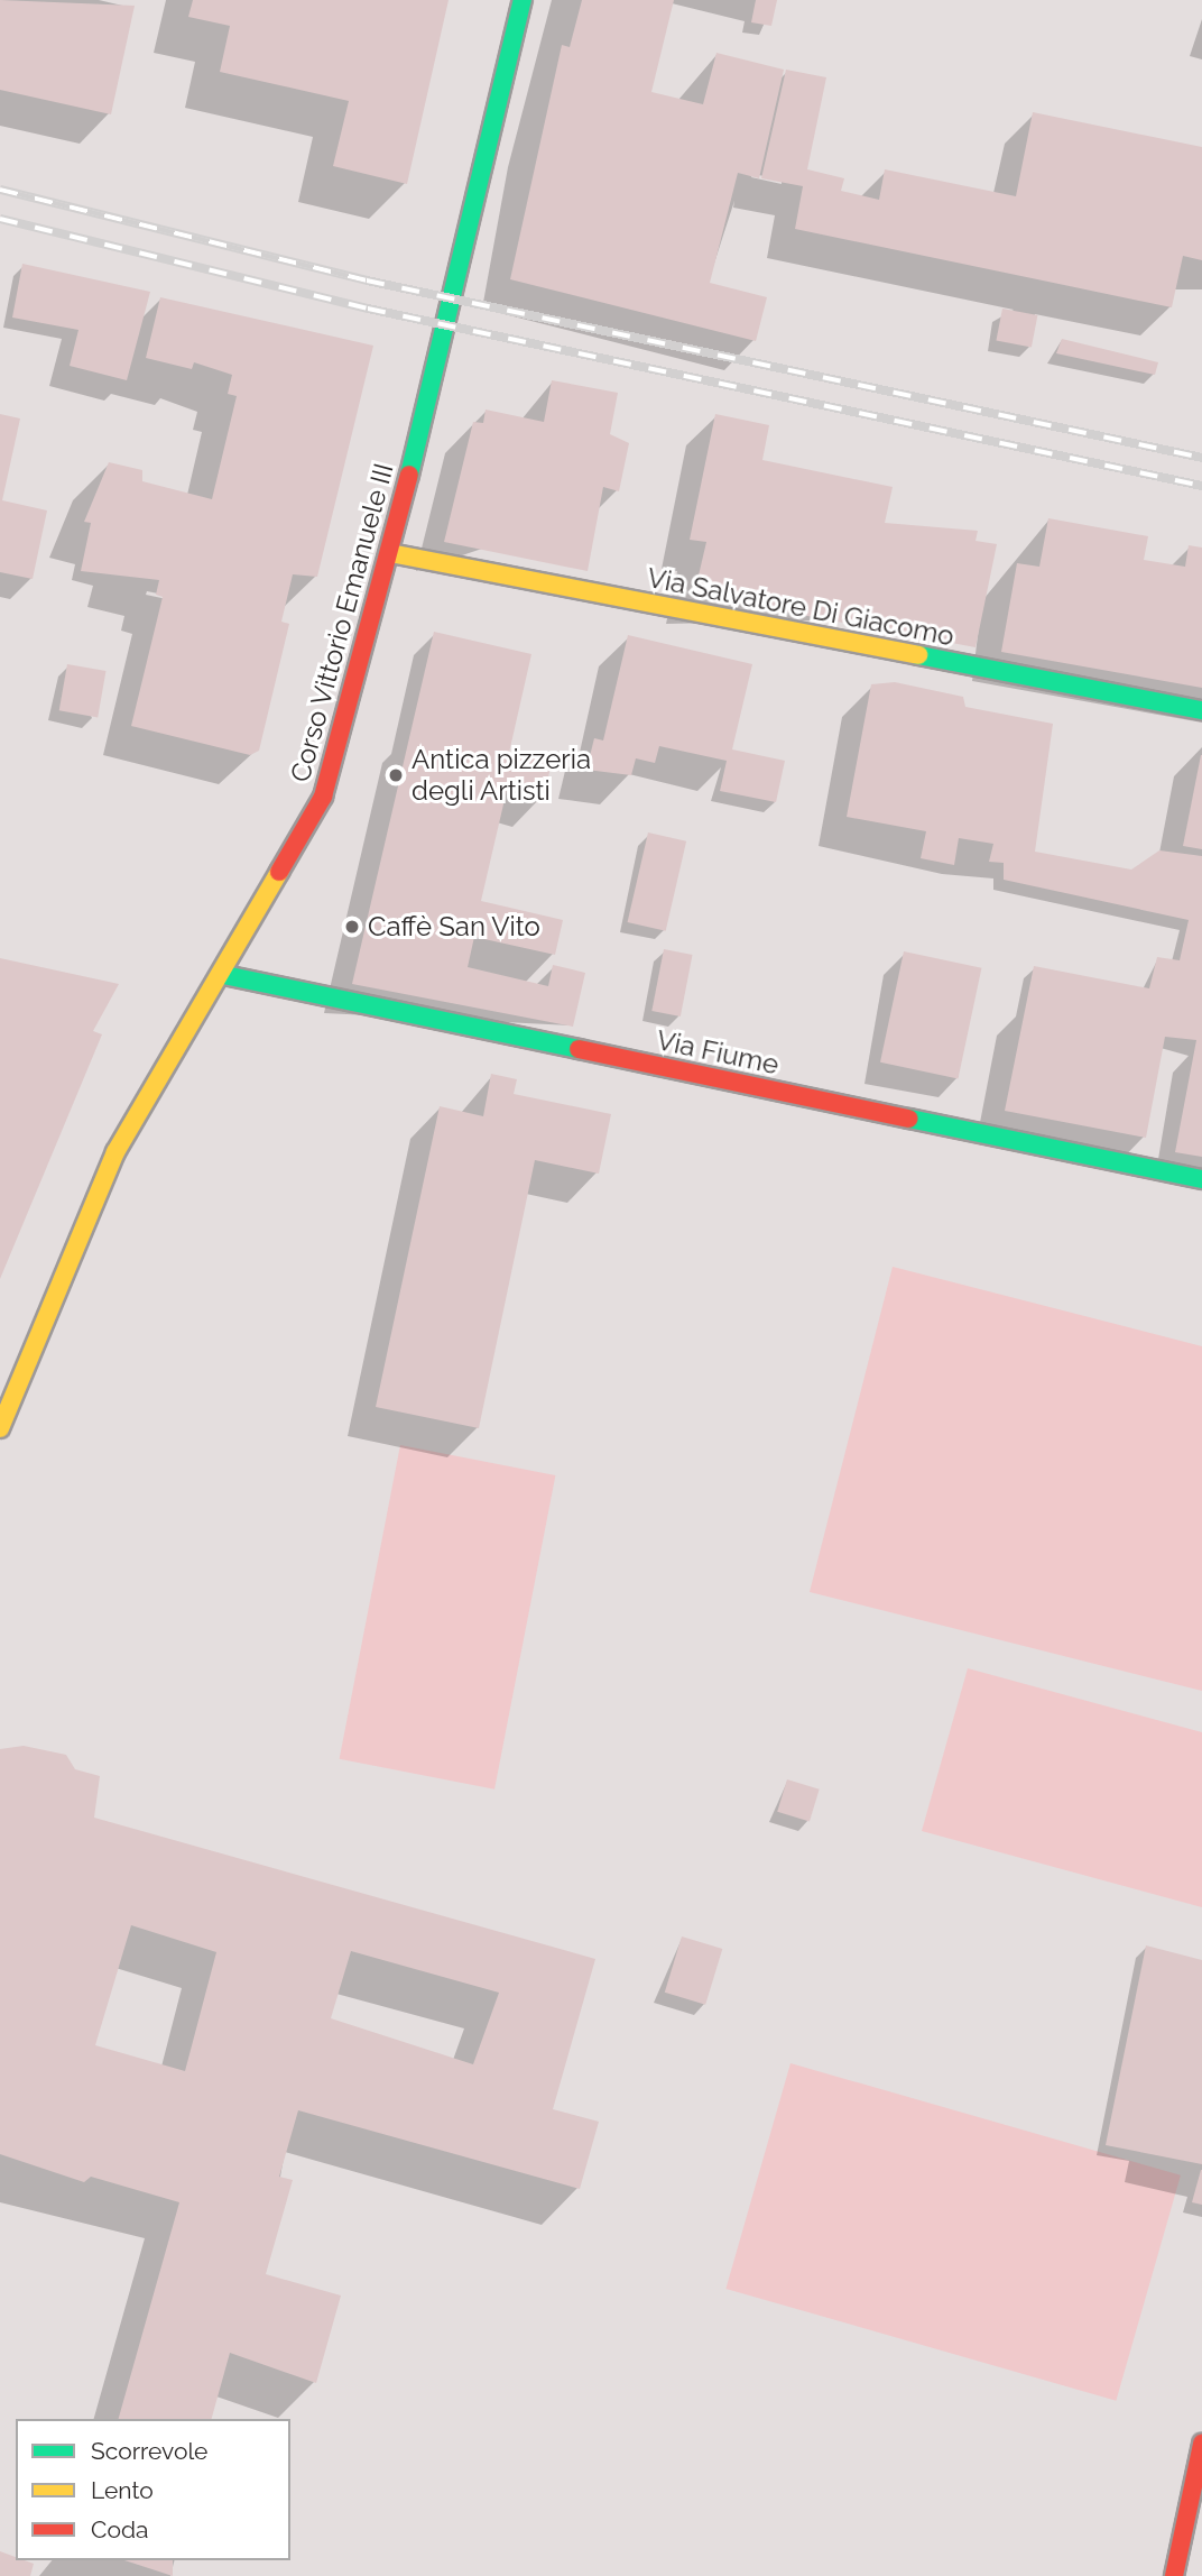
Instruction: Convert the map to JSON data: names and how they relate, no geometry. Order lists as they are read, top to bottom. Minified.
{"streets":{"street":["Via Salvatore Di Giacomo","Corso Vittorio Emanuele III","Via Fiume"]},"crossings":[["Via Salvatore Di Giacomo","Corso Vittorio Emanuele III"],["Corso Vittorio Emanuele III","Via Fiume"]],"places":["Antica pizzeria degli Artisti","Caffè San Vito"],"legend":["Scorrevole","Lento","Coda"]}
